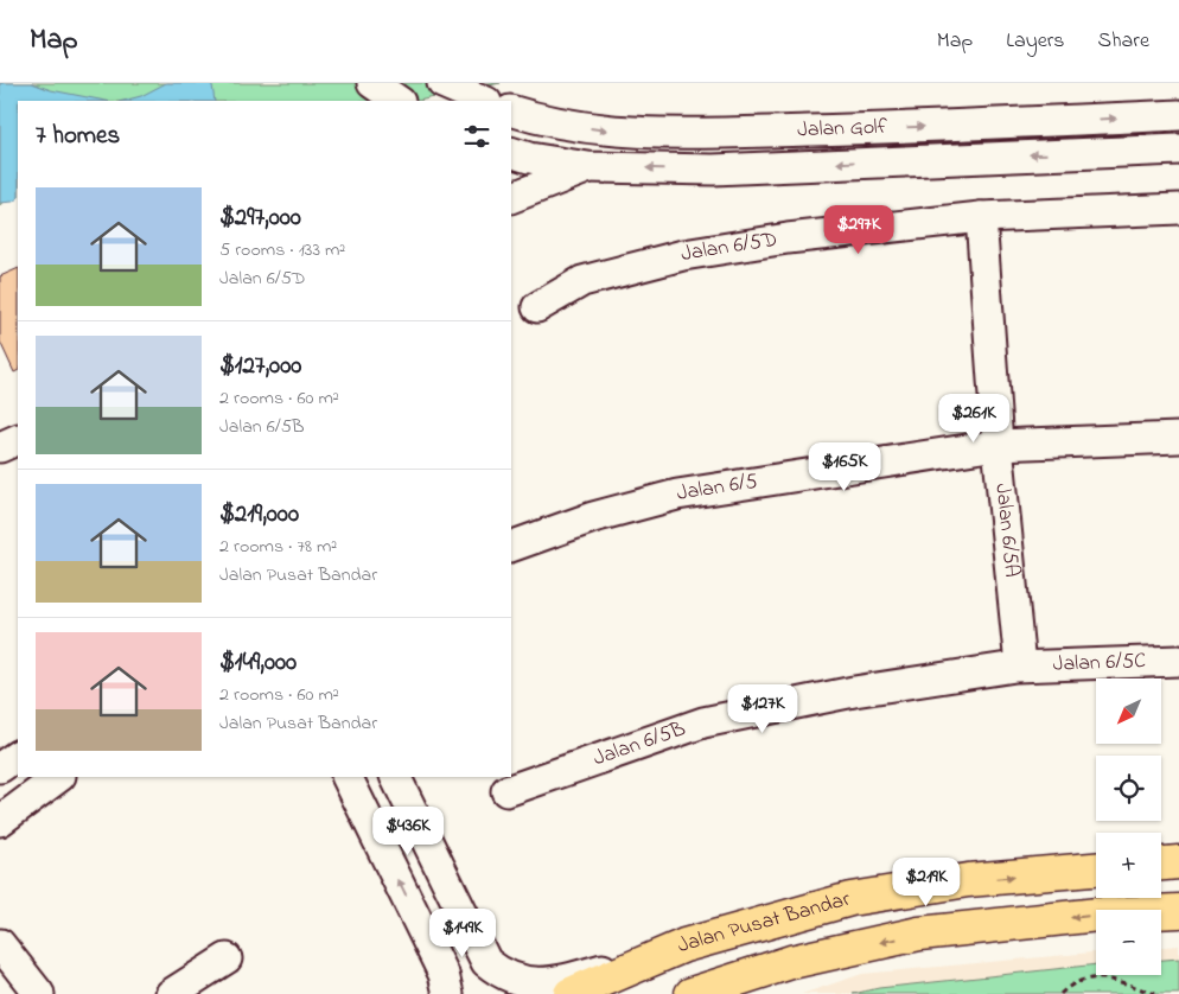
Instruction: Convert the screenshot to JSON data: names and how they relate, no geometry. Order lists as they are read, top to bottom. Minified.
{"streets":{"main road":["Jalan Pusat Bandar"],"street":["Jalan Golf","Jalan 6/5D","Jalan 6/5","Jalan 6/5A","Jalan 6/5C","Jalan 6/5B"]},"crossings":[["Jalan 6/5D","Jalan 6/5A"],["Jalan 6/5","Jalan 6/5A"],["Jalan 6/5A","Jalan 6/5C"],["Jalan 6/5A","Jalan 6/5B"],["Jalan 6/5C","Jalan 6/5B"]],"north":"bottom left","page":{"header":"Map","nav":["Map","Layers","Share"],"heading":"7 homes","list":[{"name":"$297,000","note":"5 rooms · 133 m² · Jalan 6/5D"},{"name":"$127,000","note":"2 rooms · 60 m² · Jalan 6/5B"},{"name":"$219,000","note":"2 rooms · 78 m² · Jalan Pusat Bandar"},{"name":"$149,000","note":"2 rooms · 60 m² · Jalan Pusat Bandar"}],"price":["$297K","$261K","$165K","$127K","$436K","$219K","$149K"],"map_buttons":["+","−"]}}
